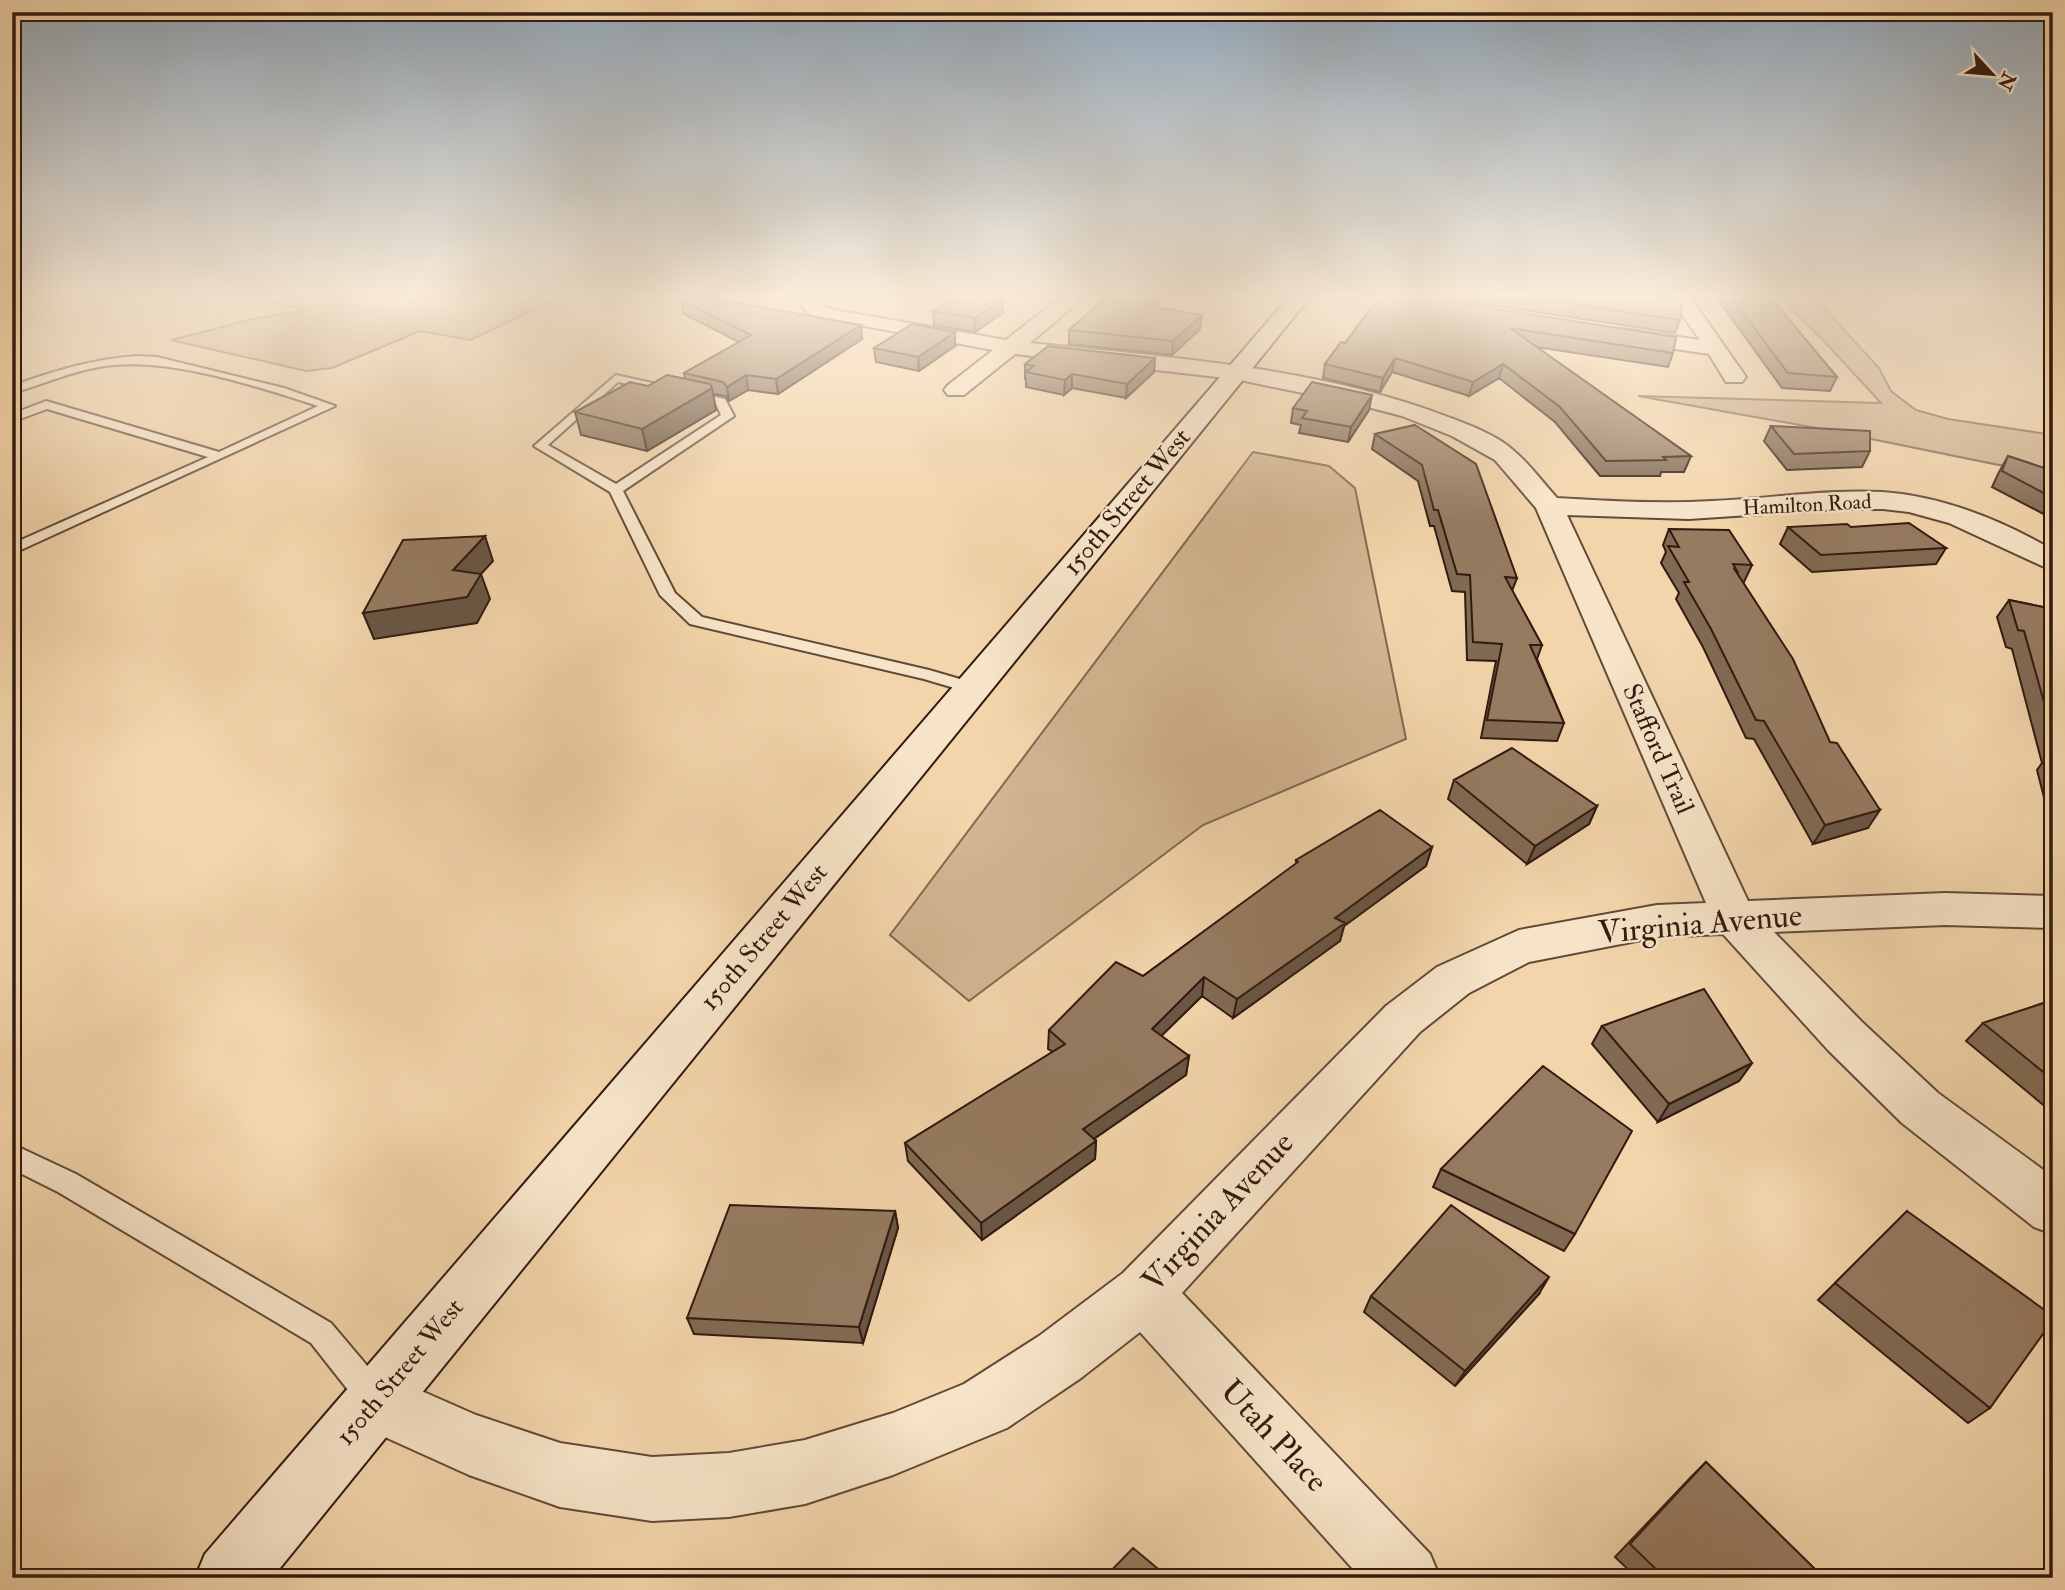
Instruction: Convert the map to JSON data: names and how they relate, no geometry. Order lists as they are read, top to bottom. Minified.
{"streets":{"street":["150th Street West","Hamilton Road","Stafford Trail","Virginia Avenue","Utah Place"]},"crossings":[["150th Street West","Stafford Trail"],["150th Street West","Virginia Avenue"],["Hamilton Road","Stafford Trail"],["Stafford Trail","Virginia Avenue"],["Virginia Avenue","Utah Place"]],"north":"bottom right"}
